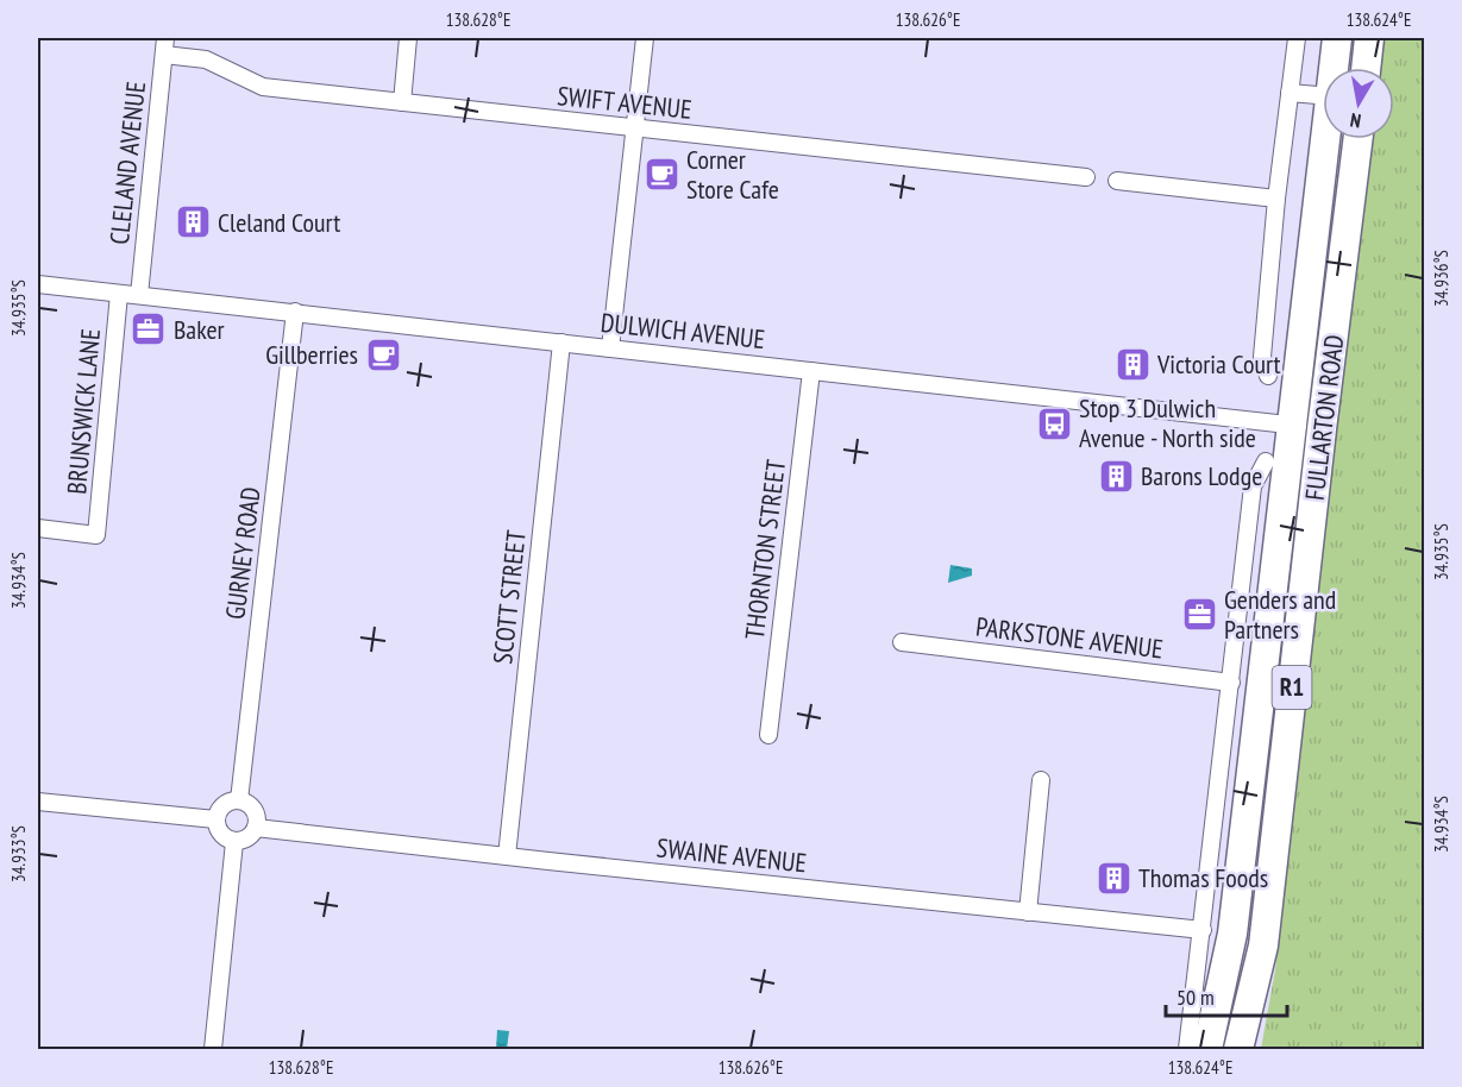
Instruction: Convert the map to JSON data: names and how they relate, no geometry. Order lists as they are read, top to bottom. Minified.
{"streets":{"highway":["FULLARTON ROAD","R1"],"street":["SWIFT AVENUE","CLELAND AVENUE","DULWICH AVENUE","BRUNSWICK LANE","THORNTON STREET","GURNEY ROAD","SCOTT STREET","PARKSTONE AVENUE","SWAINE AVENUE"]},"crossings":[["SWIFT AVENUE","CLELAND AVENUE"],["CLELAND AVENUE","DULWICH AVENUE"],["DULWICH AVENUE","BRUNSWICK LANE"],["DULWICH AVENUE","FULLARTON ROAD"],["DULWICH AVENUE","THORNTON STREET"],["DULWICH AVENUE","GURNEY ROAD"],["DULWICH AVENUE","SCOTT STREET"],["FULLARTON ROAD","PARKSTONE AVENUE"],["FULLARTON ROAD","SWAINE AVENUE"],["GURNEY ROAD","SWAINE AVENUE"],["SCOTT STREET","SWAINE AVENUE"]],"places":{"cafe":["Corner Store Cafe","Gillberries"],"building":["Cleland Court","Victoria Court","Barons Lodge","Thomas Foods"],"office":["Baker","Genders and Partners"],"bus stop":["Stop 3 Dulwich Avenue - North side"]},"scale_bar":"50 m","north":"bottom","coordinates":["138.628°E","138.626°E","138.624°E","34.936°S","34.935°S","34.934°S","34.933°S"]}
